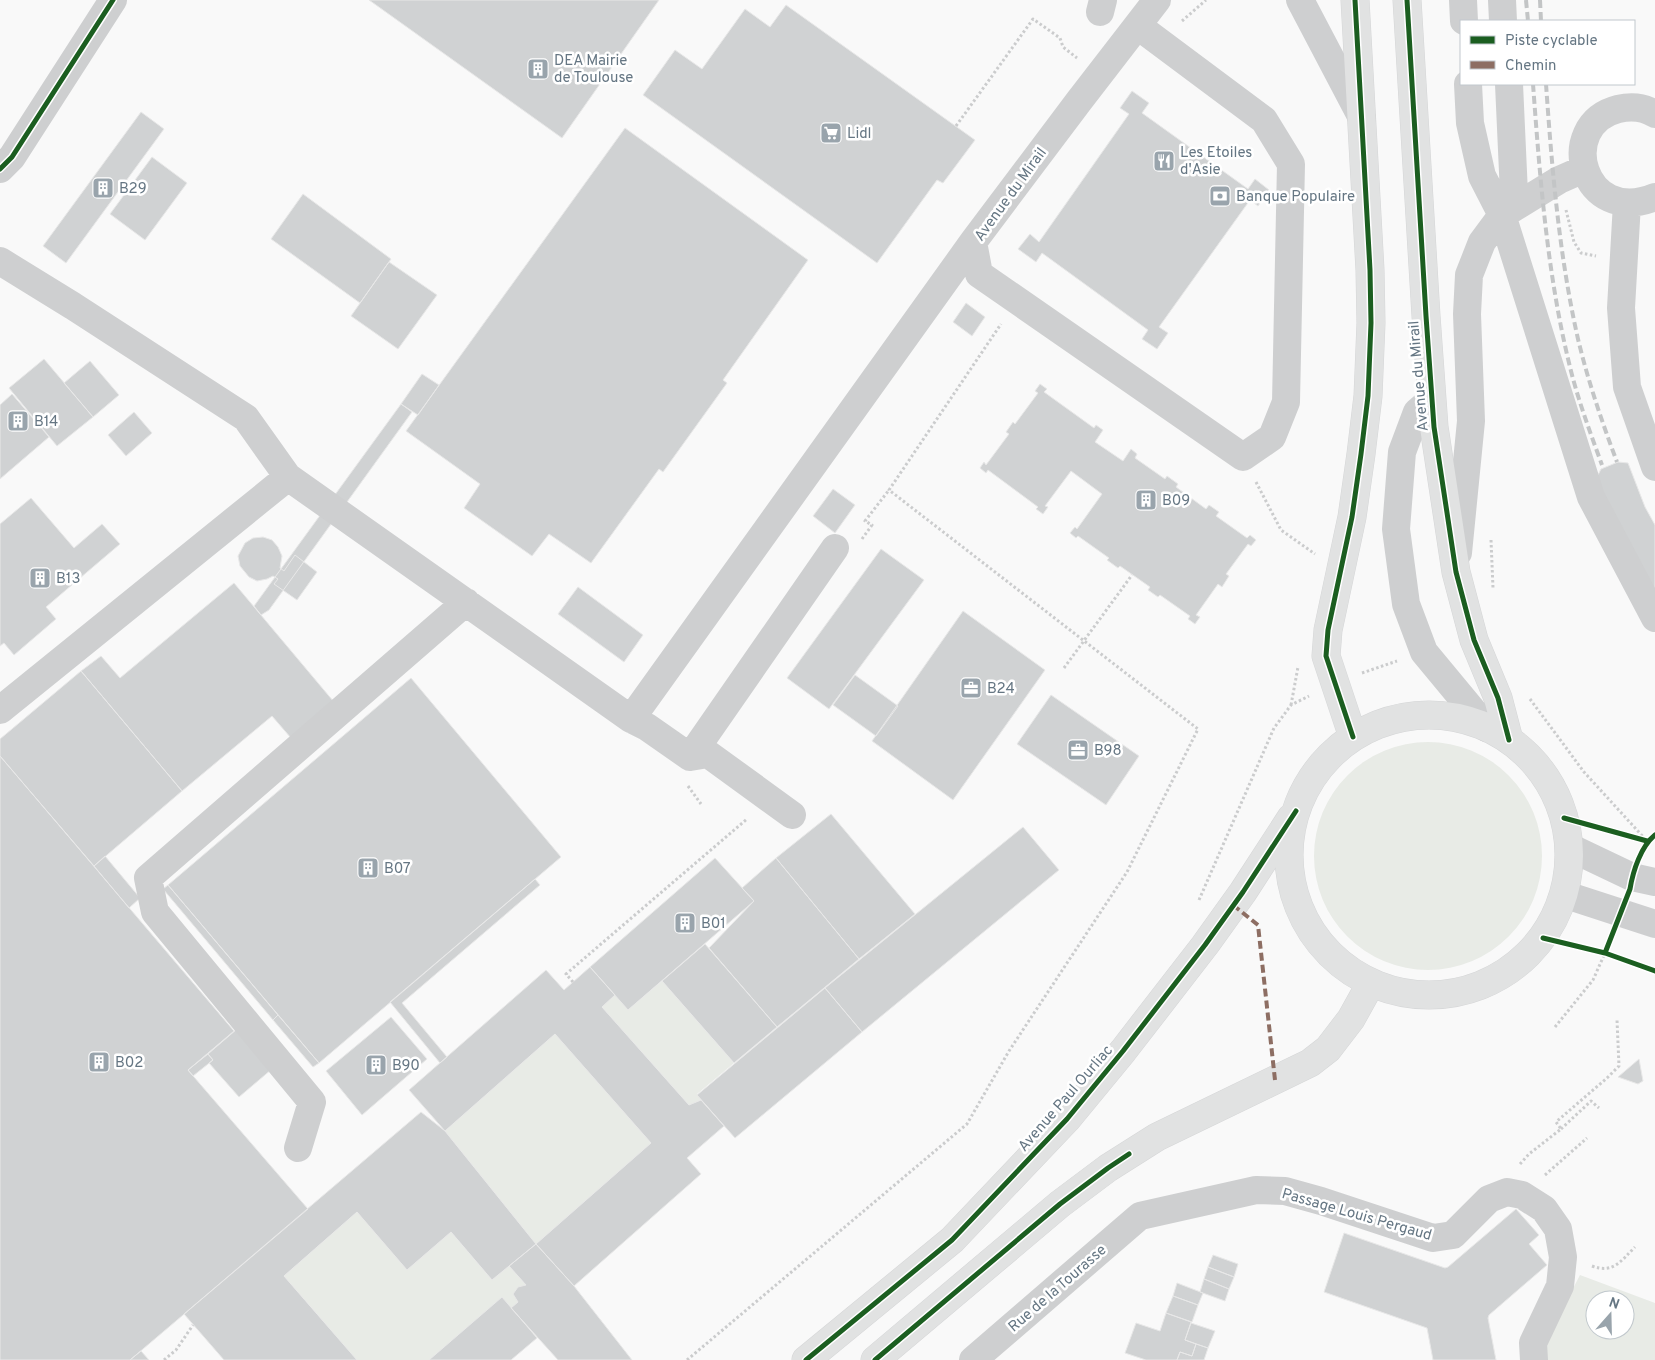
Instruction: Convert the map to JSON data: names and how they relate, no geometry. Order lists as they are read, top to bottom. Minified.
{"streets":{"main road":["Avenue du Mirail","Avenue Paul Ourliac"],"street":["Passage Louis Pergaud","Rue de la Tourasse"]},"crossings":[["Passage Louis Pergaud","Rue de la Tourasse"]],"places":{"building":["DEA Mairie de Toulouse","B29","B14","B09","B13","B07","B01","B02","B90"],"supermarket":["Lidl"],"restaurant":["Les Etoiles d'Asie"],"bank":["Banque Populaire"],"office":["B24","B98"]},"legend":["Piste cyclable","Chemin"],"north":"top"}
